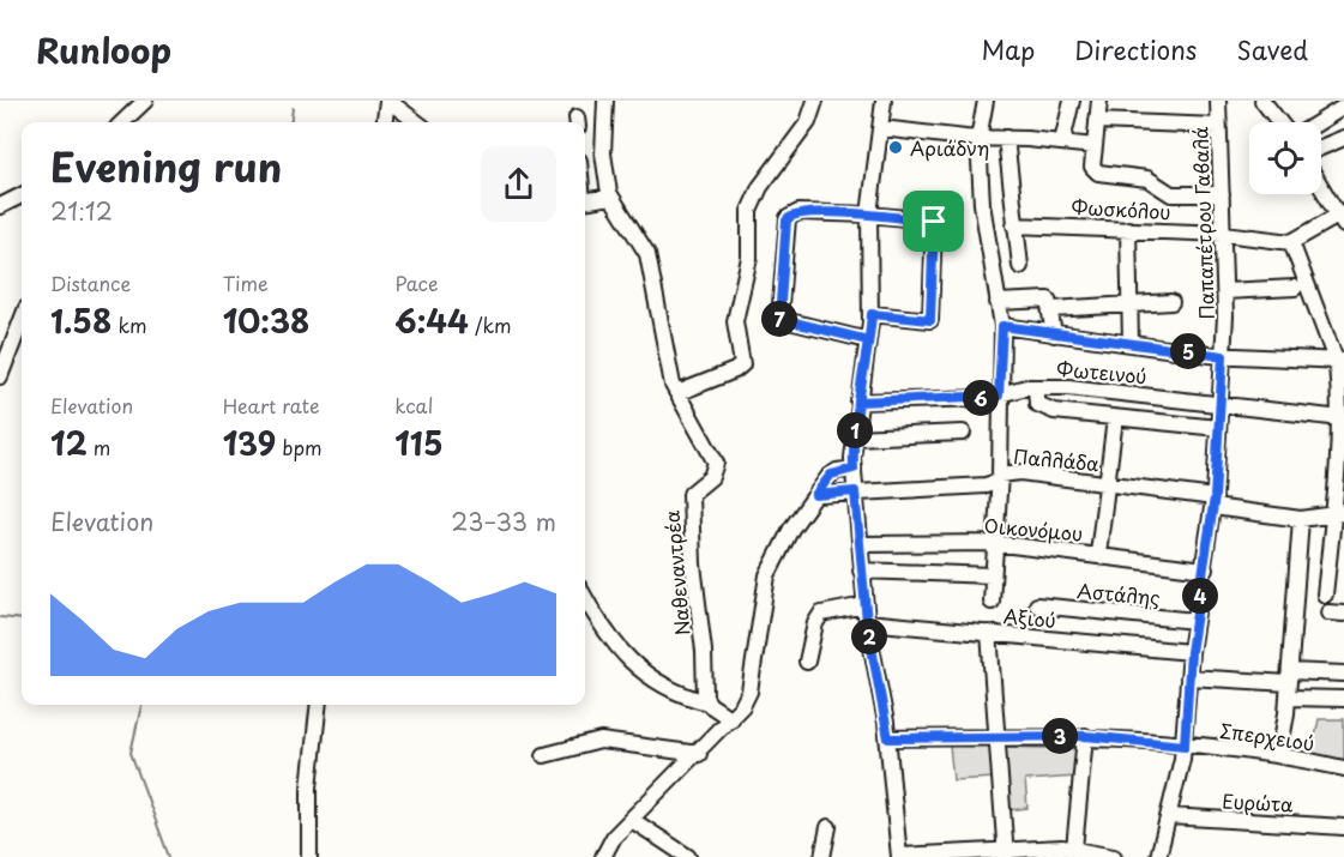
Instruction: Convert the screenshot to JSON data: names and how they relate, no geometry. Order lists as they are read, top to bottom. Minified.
{"streets":{"street":["Φωσκόλου","Παπαπέτρου Γαβαλά","Φωτεινού","Παλλάδα","Οικονόμου","Ναθεναντρέα","Αστάλης","Αξιού","Σπερχειού","Ευρώτα"]},"crossings":[["Φωσκόλου","Παπαπέτρου Γαβαλά"],["Παπαπέτρου Γαβαλά","Φωτεινού"],["Παπαπέτρου Γαβαλά","Παλλάδα"],["Παπαπέτρου Γαβαλά","Οικονόμου"],["Παπαπέτρου Γαβαλά","Αστάλης"],["Παπαπέτρου Γαβαλά","Αξιού"],["Παπαπέτρου Γαβαλά","Σπερχειού"],["Παπαπέτρου Γαβαλά","Ευρώτα"]],"places":["Αριάδνη"],"page":{"header":"Runloop","nav":["Map","Directions","Saved"],"heading":["Evening run","21:12"],"stats":[["Distance","1.58 km"],["Time","10:38"],["Pace","6:44 /km"],["Elevation","12 m"],["Heart rate","139 bpm"],["kcal","115"]],"pins":["7","5","6","1","4","2","3"],"chart":["Elevation","23–33 m"]}}
